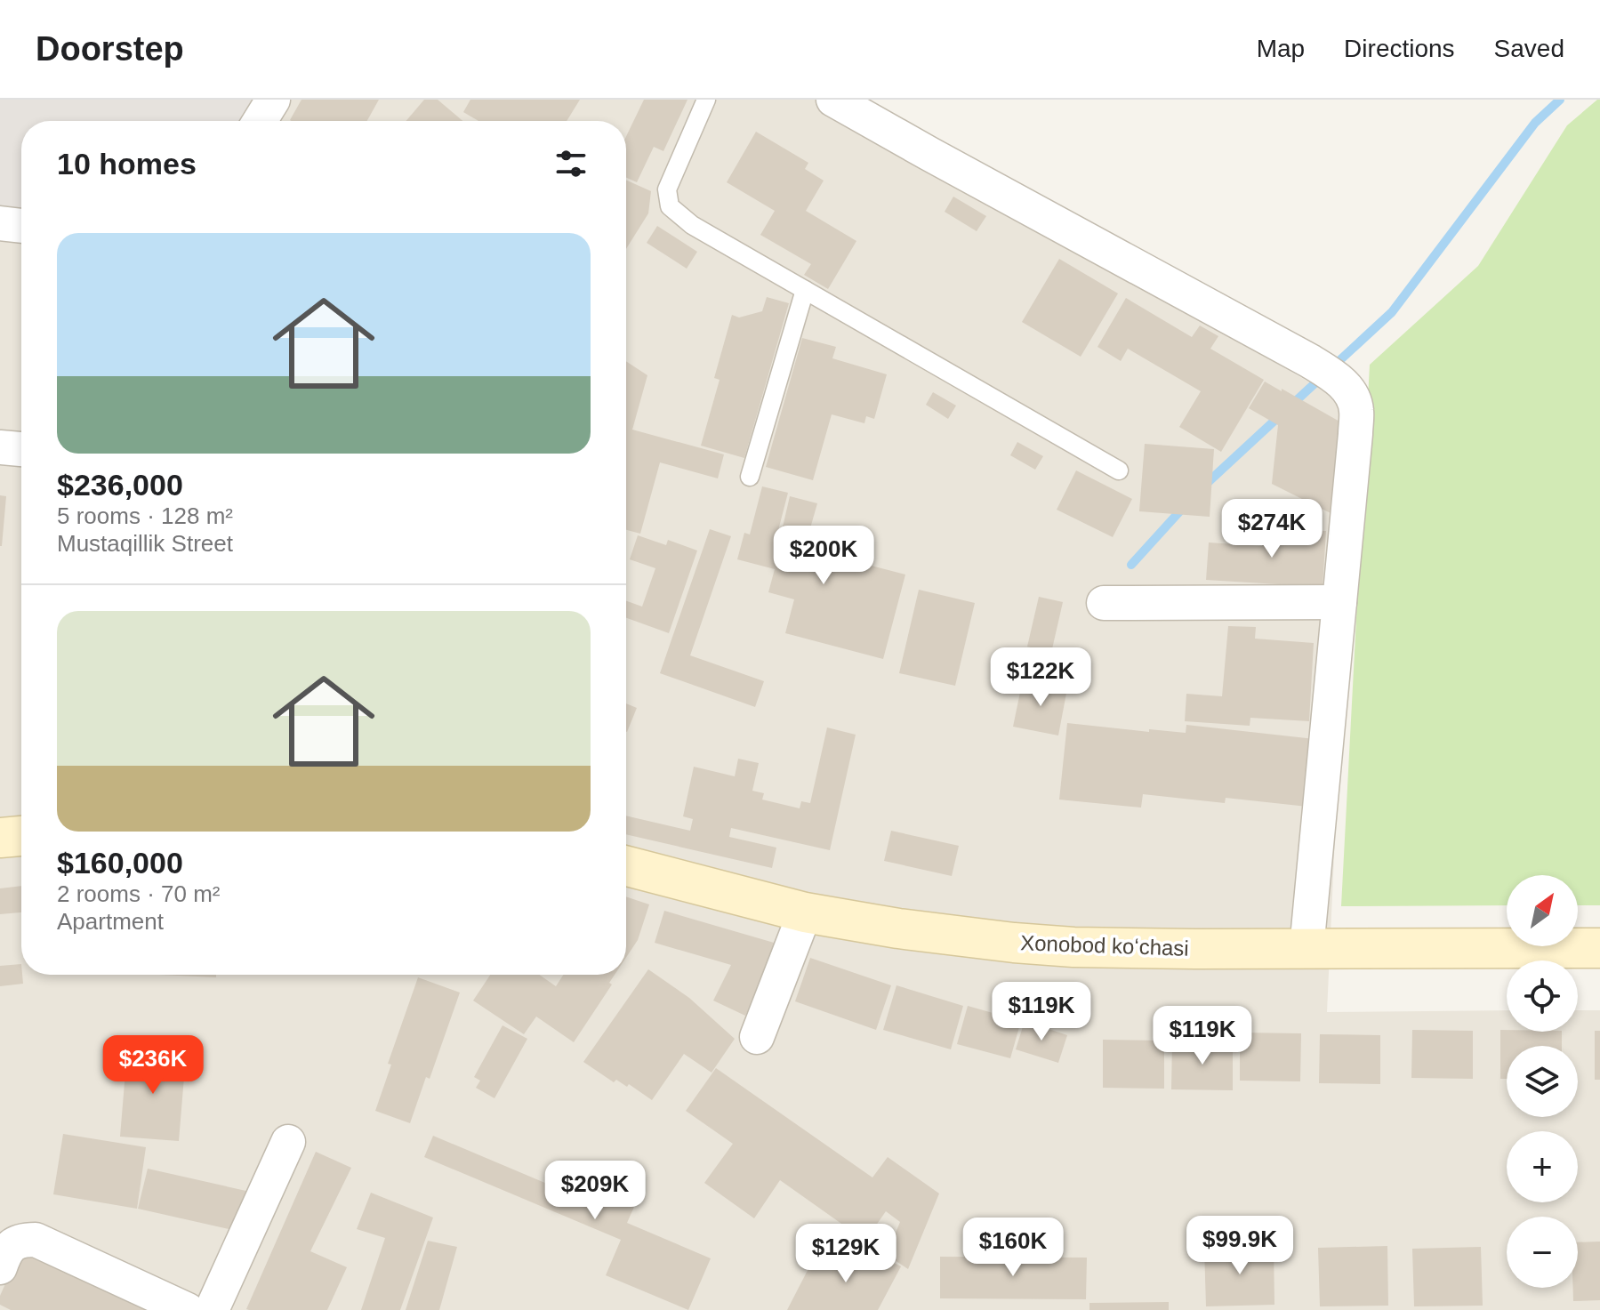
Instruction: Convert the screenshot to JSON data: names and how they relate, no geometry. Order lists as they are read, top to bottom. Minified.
{"streets":{"main road":["Xonobod koʻchasi"]},"north":"top right","page":{"header":"Doorstep","nav":["Map","Directions","Saved"],"heading":"10 homes","list":[{"name":"$236,000","note":"5 rooms · 128 m² · Mustaqillik Street"},{"name":"$160,000","note":"2 rooms · 70 m² · Apartment"}],"price":["$274K","$200K","$122K","$119K","$119K","$236K","$209K","$99.9K","$160K","$129K"],"map_buttons":["+","−"]}}
